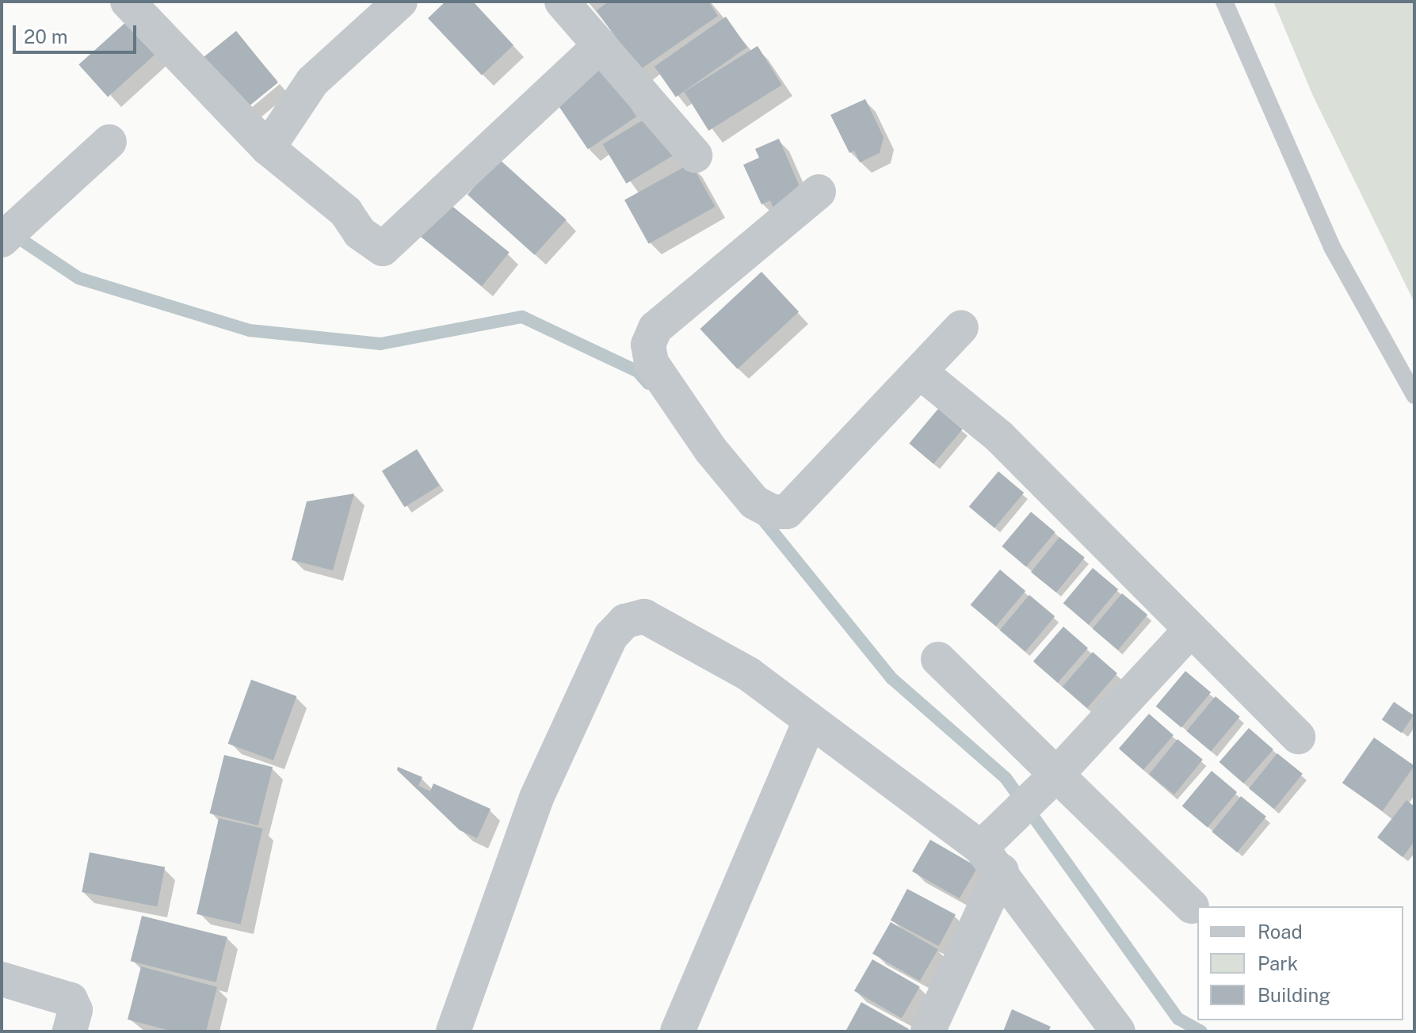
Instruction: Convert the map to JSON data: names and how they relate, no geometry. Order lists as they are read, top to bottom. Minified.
{"legend":["Road","Park","Building"],"scale_bar":"20 m"}
